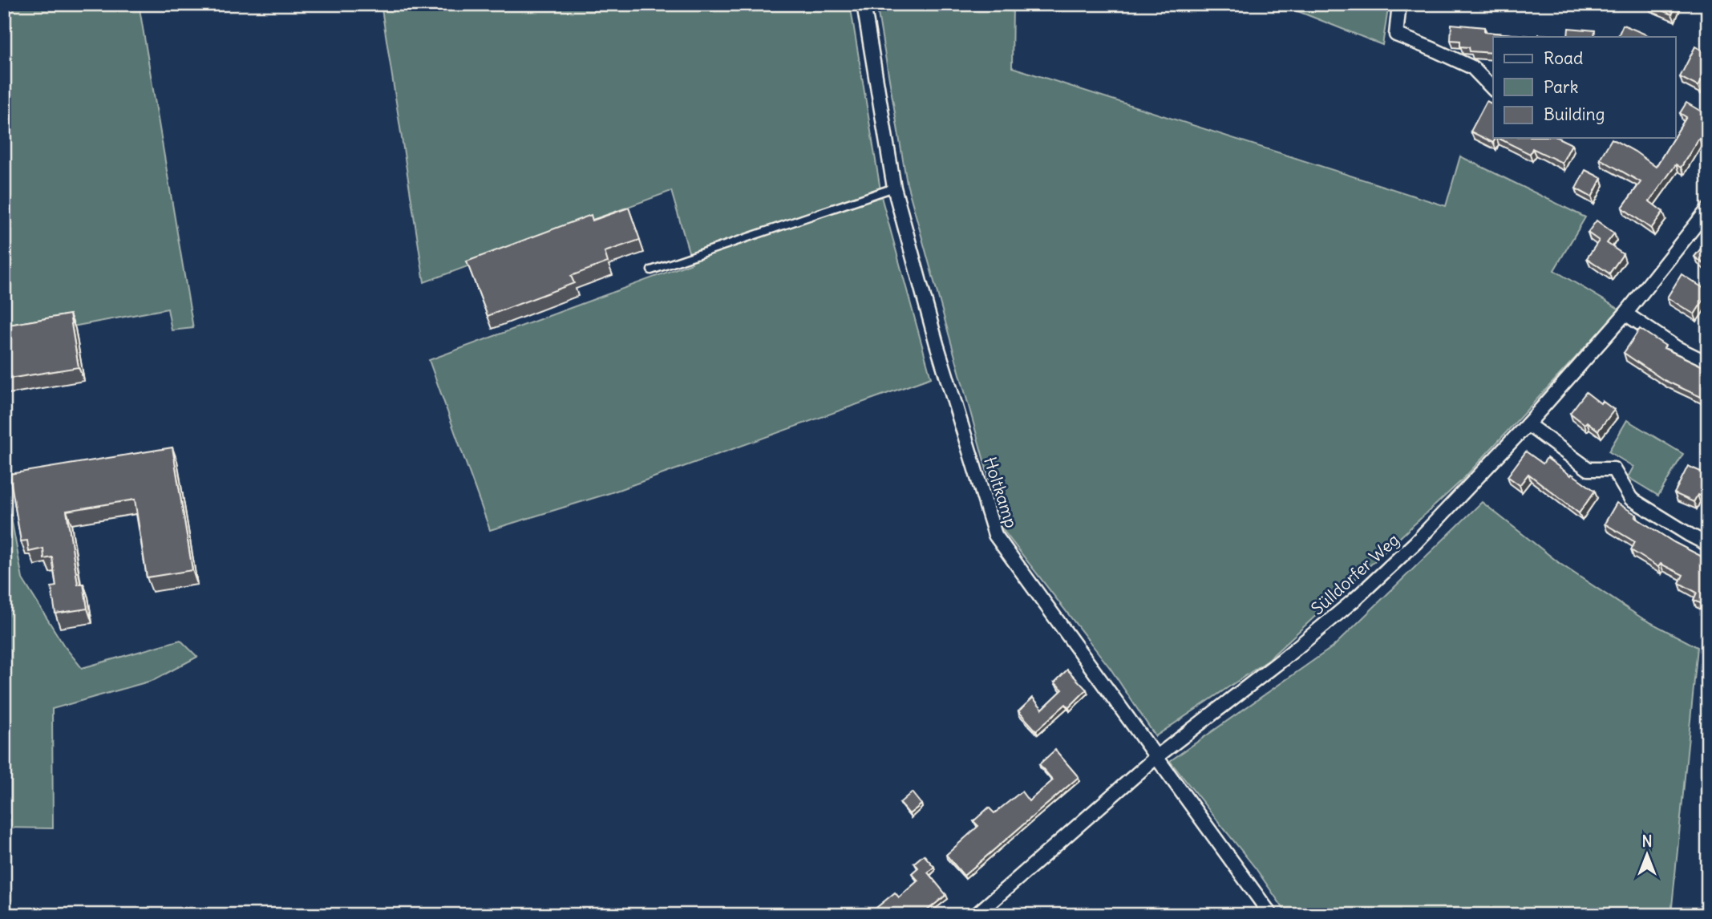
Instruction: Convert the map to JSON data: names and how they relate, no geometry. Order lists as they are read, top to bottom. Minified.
{"streets":{"street":["Holtkamp","Sülldorfer Weg"]},"crossings":[["Holtkamp","Sülldorfer Weg"]],"legend":["Road","Park","Building"],"north":"top"}
